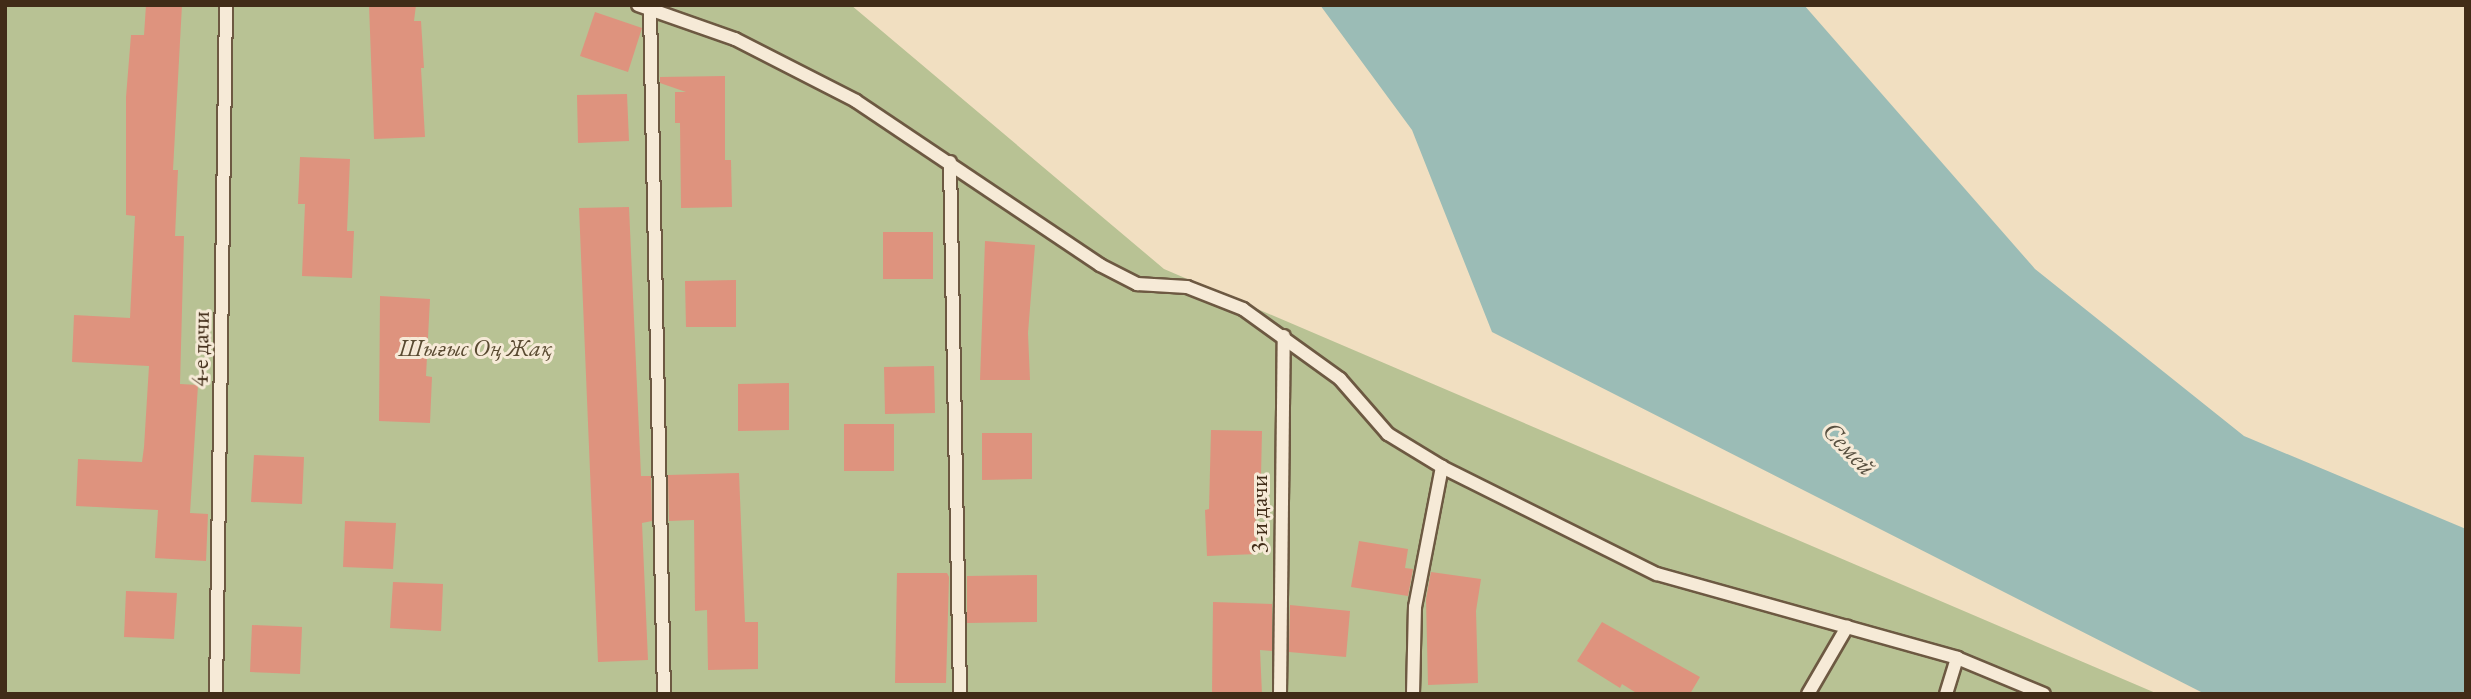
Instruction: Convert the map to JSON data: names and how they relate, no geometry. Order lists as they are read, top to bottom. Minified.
{"streets":{"lane":["4-е дачи","3-и дачи"]},"water":["Семей"],"parks":["Шығыс Оң Жақ"]}
